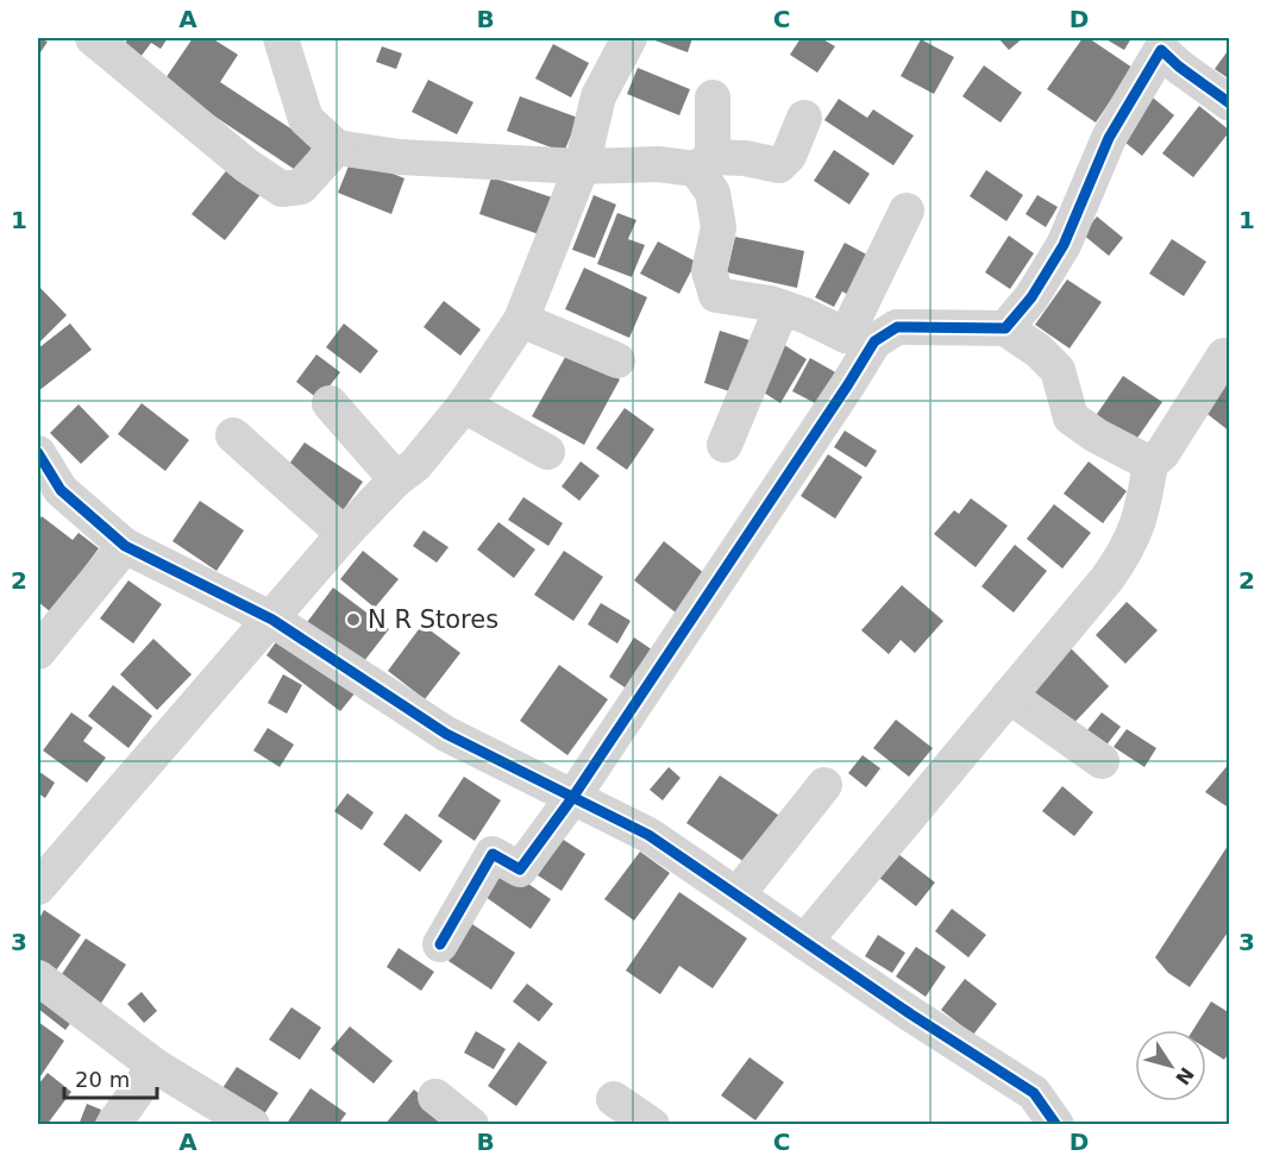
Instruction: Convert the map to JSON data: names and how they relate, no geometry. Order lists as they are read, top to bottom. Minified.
{"places":["N R Stores"],"scale_bar":"20 m","north":"bottom right","grid":{"columns":["A","B","C","D"],"rows":["1","2","3"]}}
